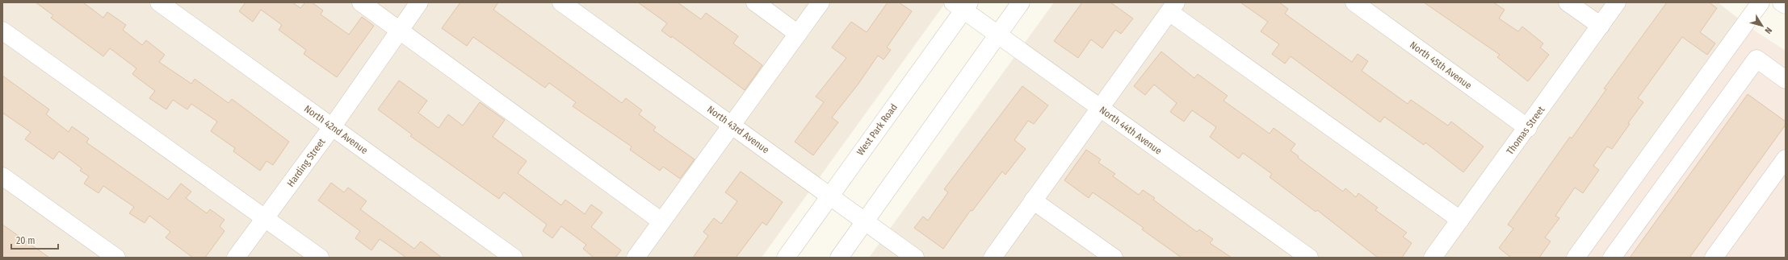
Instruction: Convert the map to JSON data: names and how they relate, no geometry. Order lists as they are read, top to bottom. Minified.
{"streets":{"street":["North 45th Avenue","North 42nd Avenue","North 43rd Avenue","West Park Road","North 44th Avenue","Thomas Street","Harding Street"]},"crossings":[["North 45th Avenue","Thomas Street"],["North 42nd Avenue","Harding Street"],["North 43rd Avenue","West Park Road"],["West Park Road","North 44th Avenue"]],"scale_bar":"20 m","north":"bottom right"}
